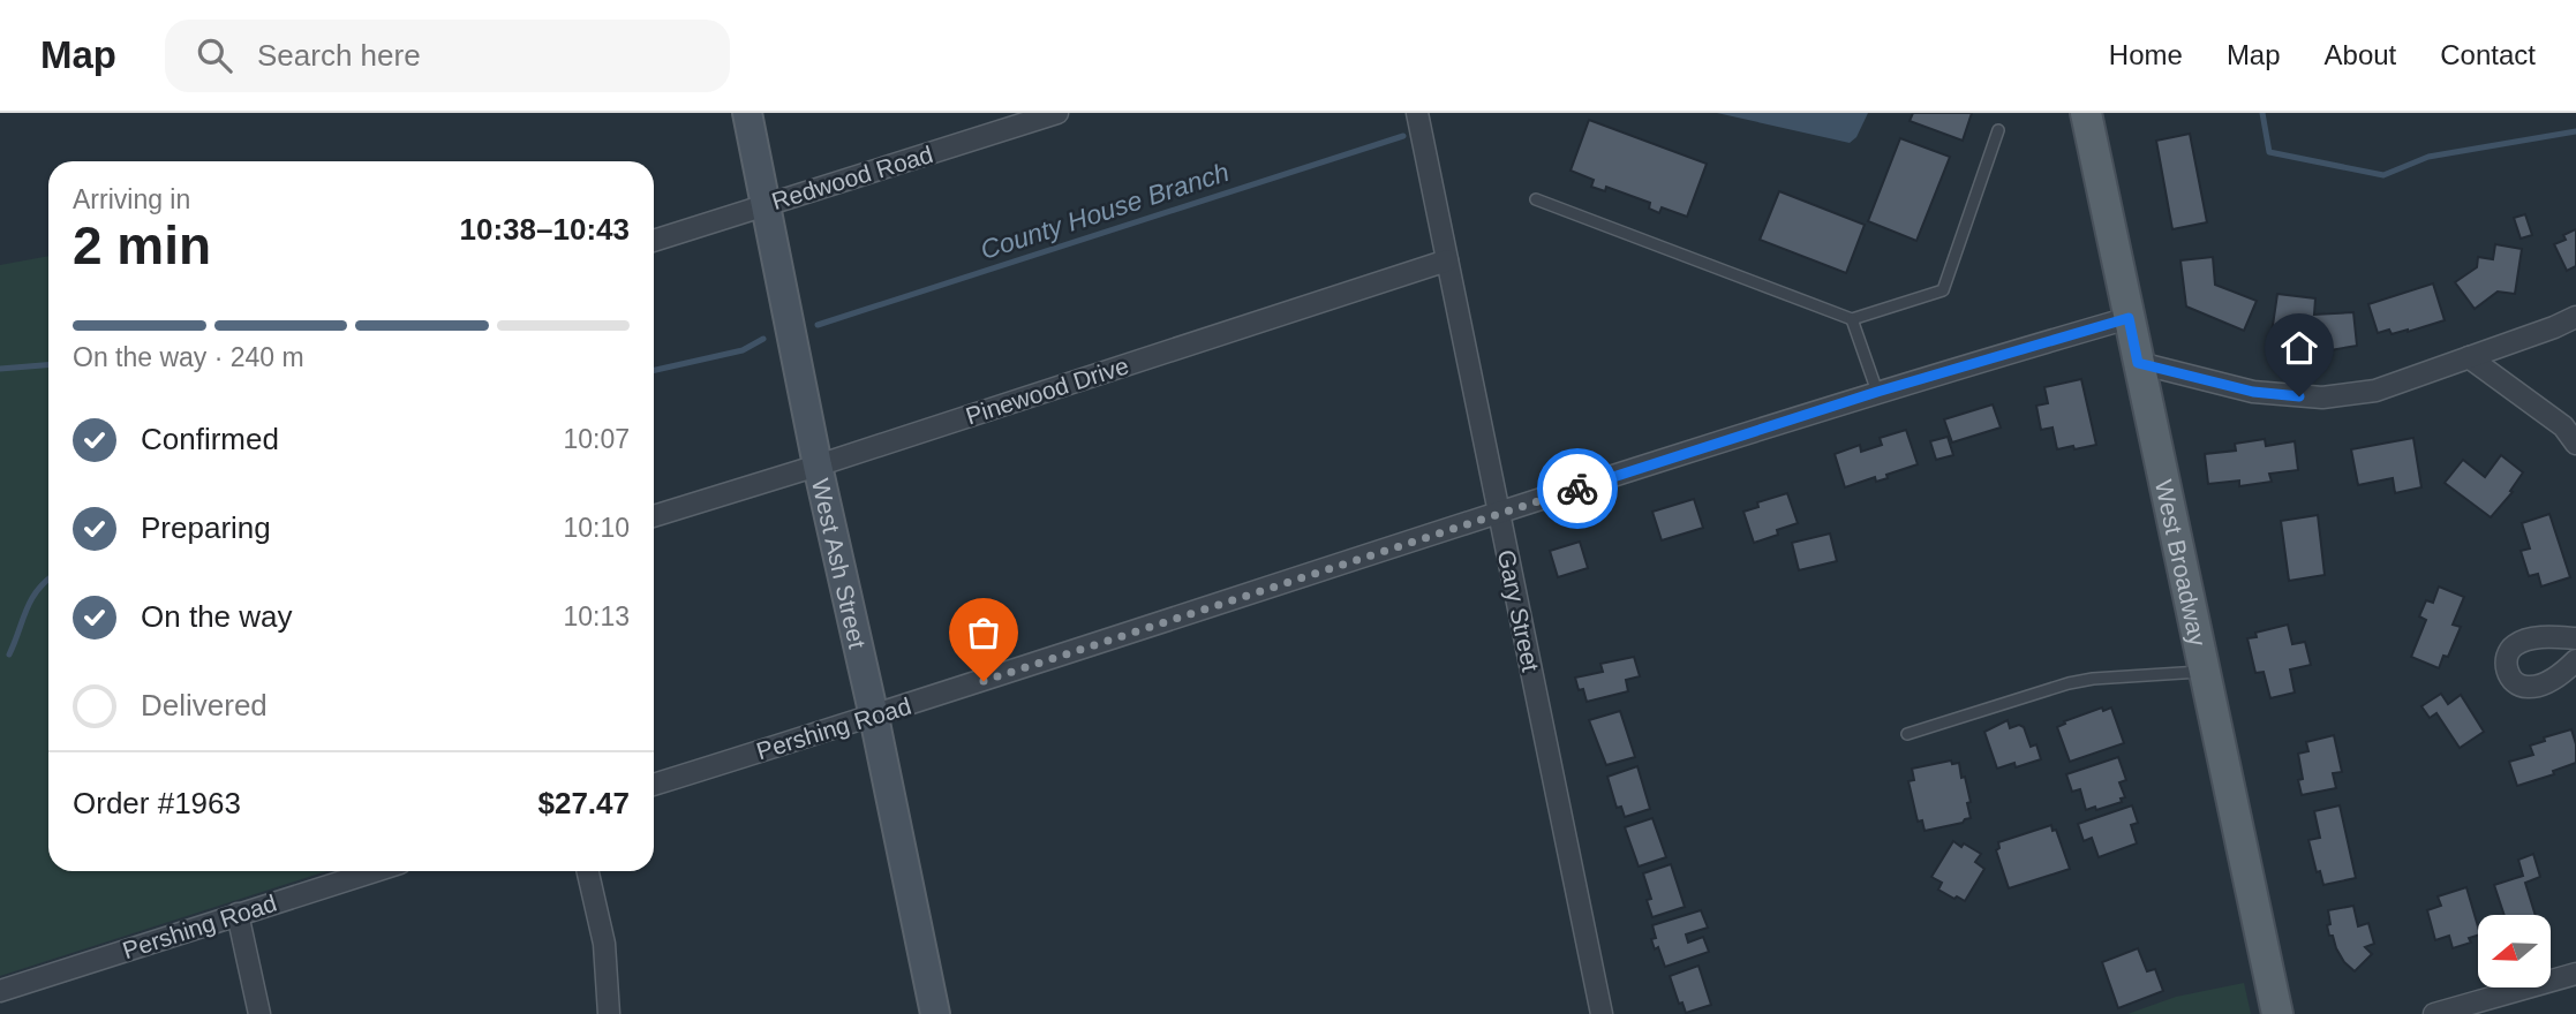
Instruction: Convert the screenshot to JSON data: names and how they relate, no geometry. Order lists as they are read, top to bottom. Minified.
{"streets":{"main road":["West Broadway"],"street":["Redwood Road","Pinewood Drive","West Ash Street","Gary Street","Pershing Road"]},"crossings":[["Redwood Road","West Ash Street"],["Pinewood Drive","West Ash Street"],["Pinewood Drive","Gary Street"],["West Ash Street","Pershing Road"],["West Broadway","Pershing Road"],["Gary Street","Pershing Road"]],"water":["County House Branch"],"north":"left","page":{"header":"Map","search":"Search here","nav":["Home","Map","About","Contact"],"heading":["2 min","Arriving in","10:38–10:43"],"panel":["Order #1963","$27.47"],"bar":"On the way · 240 m","list":[["Confirmed","10:07"],["Preparing","10:10"],["On the way","10:13"],"Delivered"]}}
